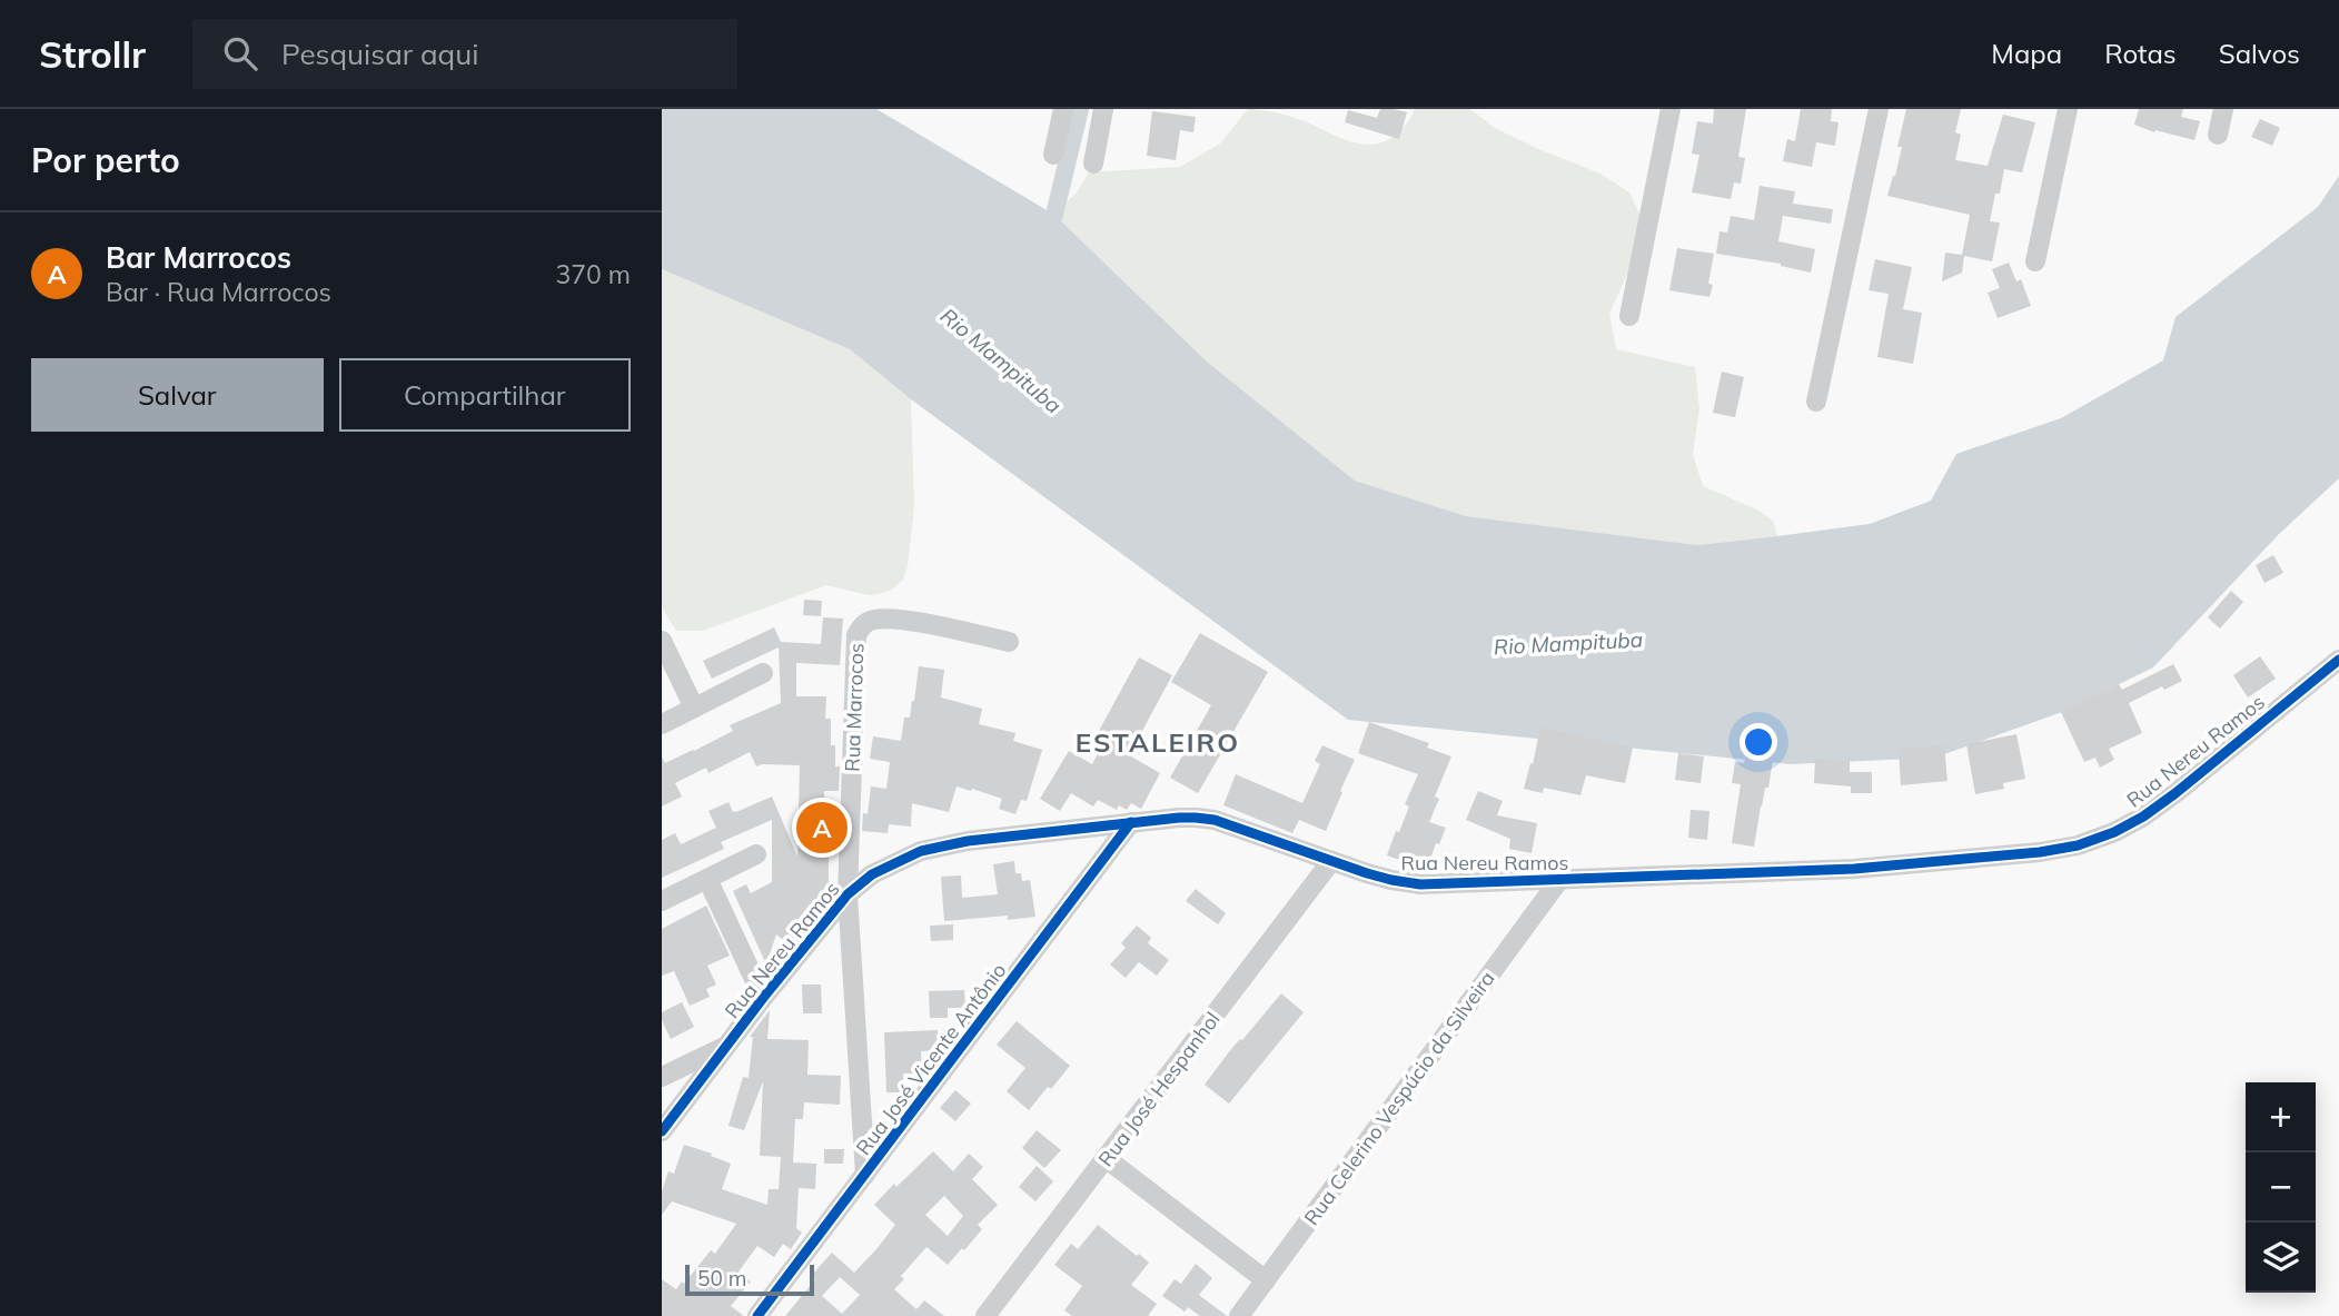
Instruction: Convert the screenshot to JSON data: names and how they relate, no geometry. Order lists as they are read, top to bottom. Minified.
{"streets":{"street":["Rua Marrocos","Rua Nereu Ramos","Rua José Vicente Antônio","Rua José Hespanhol","Rua Celerino Vespúcio da Silveira"]},"crossings":[["Rua Marrocos","Rua Nereu Ramos"],["Rua Marrocos","Rua José Vicente Antônio"],["Rua Nereu Ramos","Rua José Vicente Antônio"],["Rua Nereu Ramos","Rua José Hespanhol"],["Rua Nereu Ramos","Rua Celerino Vespúcio da Silveira"]],"districts":["ESTALEIRO"],"water":["Rio Mampituba"],"scale_bar":"50 m","page":{"header":"Strollr","search":"Pesquisar aqui","nav":["Mapa","Rotas","Salvos"],"heading":"Por perto","list":[{"mark":"A","name":"Bar Marrocos","note":"Bar · Rua Marrocos","value":"370 m"}],"buttons":["Salvar","Compartilhar"],"pins":"A","map_buttons":["+","−"],"scale":"50 m"}}
